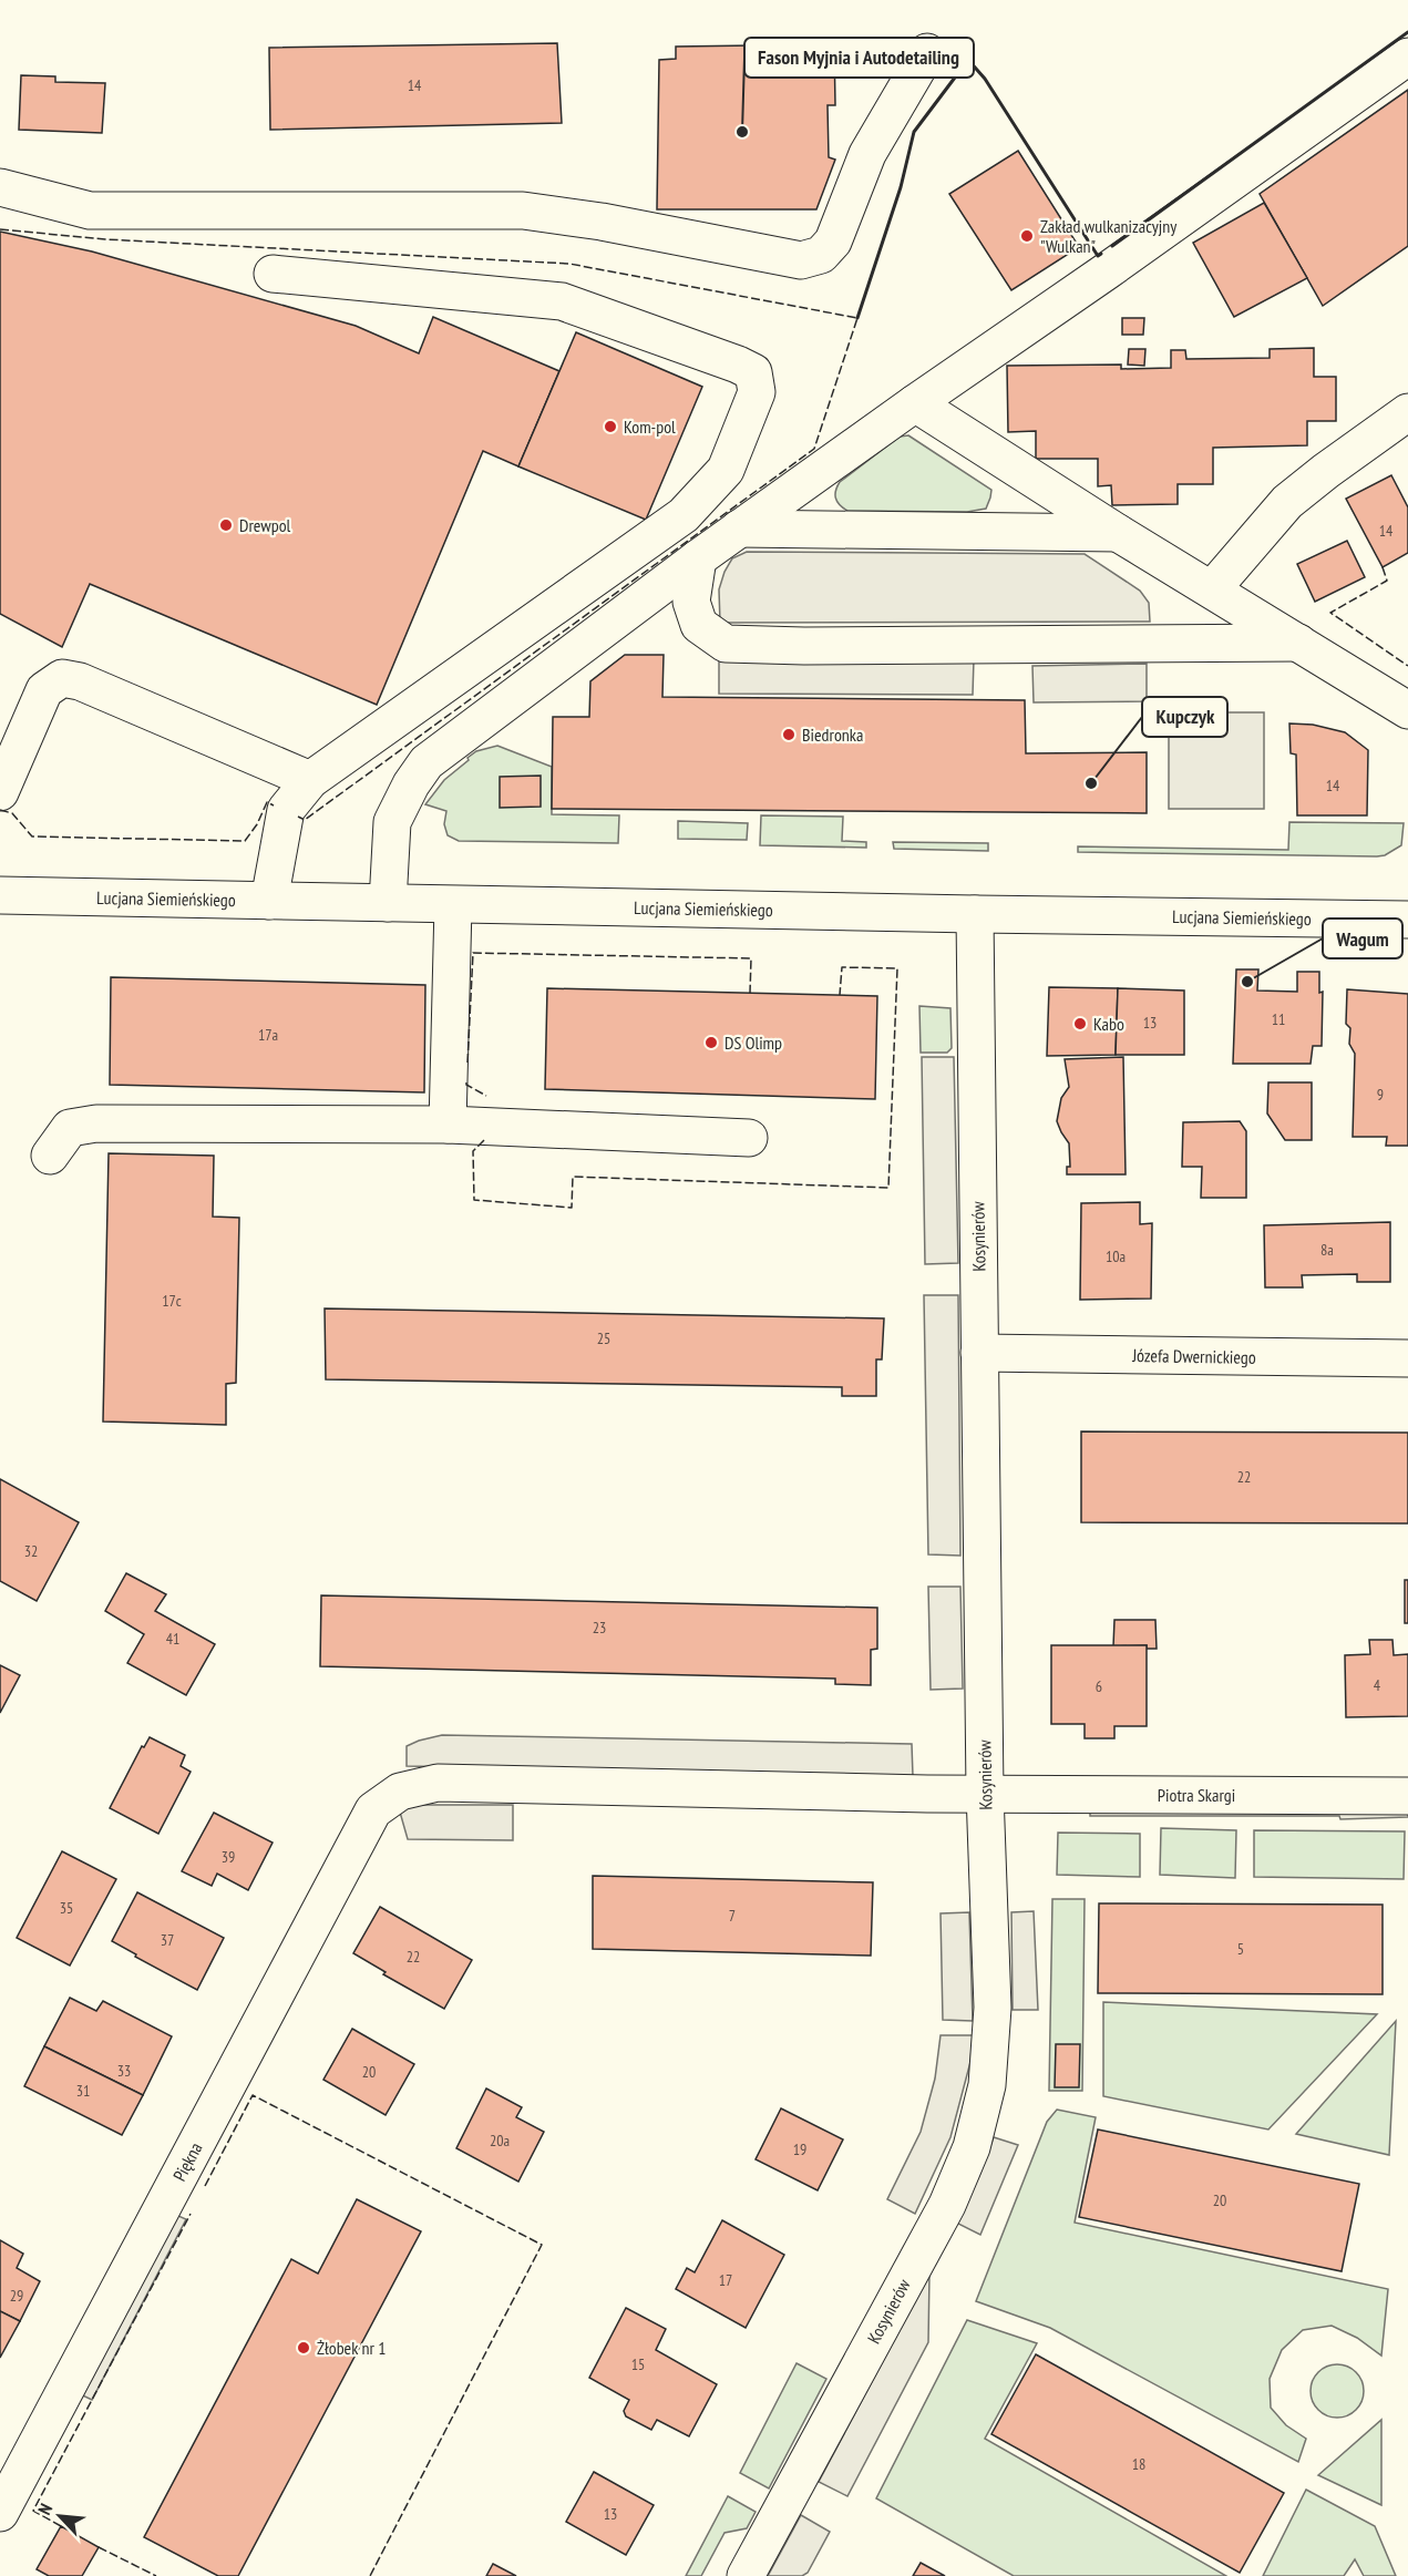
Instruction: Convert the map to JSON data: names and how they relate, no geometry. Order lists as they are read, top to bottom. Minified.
{"streets":{"street":["Lucjana Siemieńskiego","Kosynierów","Józefa Dwernickiego","Piotra Skargi","Piękna"]},"crossings":[["Lucjana Siemieńskiego","Kosynierów"],["Kosynierów","Józefa Dwernickiego"],["Kosynierów","Piotra Skargi"],["Piotra Skargi","Piękna"]],"places":["Fason Myjnia i Autodetailing","Zakład wulkanizacyjny \"Wulkan\"","Kom-pol","Drewpol","Biedronka","Kupczyk","Wagum","Kabo","DS Olimp","Żłobek nr 1"],"house_numbers":["14","14","14","11","13","17a","9","8a","10a","17c","25","22","32","23","41","4","6","39","35","7","37","5","22","33","20","31","20a","19","20","17","29","15","18","13"],"north":"top left"}
